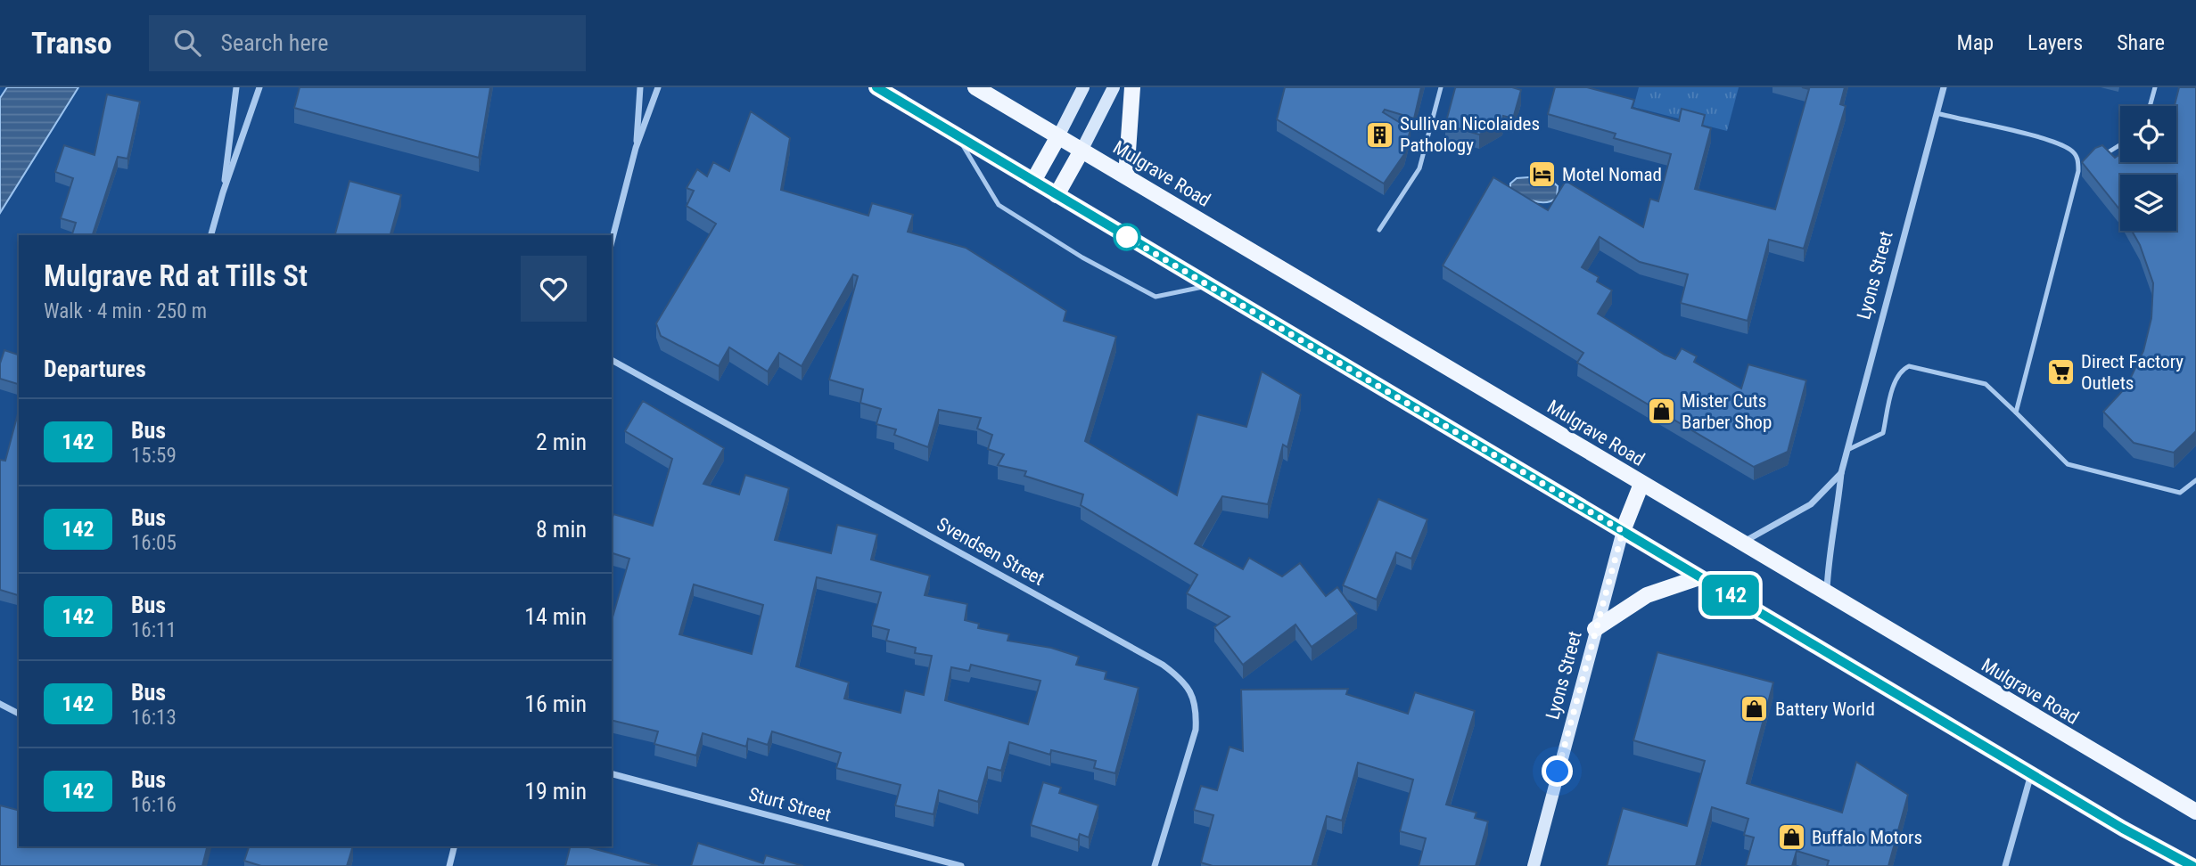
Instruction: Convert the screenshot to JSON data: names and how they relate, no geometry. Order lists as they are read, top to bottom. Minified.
{"streets":{"main road":["Mulgrave Road"],"street":["Lyons Street","Svendsen Street","Sturt Street"]},"crossings":[["Mulgrave Road","Lyons Street"]],"places":{"building":["Sullivan Nicolaides Pathology"],"hotel":["Motel Nomad"],"supermarket":["Direct Factory Outlets"],"shop":["Mister Cuts Barber Shop","Battery World","Buffalo Motors"]},"lines":["bus line 142"],"page":{"header":"Transo","search":"Search here","nav":["Map","Layers","Share"],"on_map":"142","heading":[["Mulgrave Rd at Tills St","Walk · 4 min · 250 m"],"Departures"],"list":[{"mark":"142","name":"Bus","note":"15:59","value":"2 min"},{"mark":"142","name":"Bus","note":"16:05","value":"8 min"},{"mark":"142","name":"Bus","note":"16:11","value":"14 min"},{"mark":"142","name":"Bus","note":"16:13","value":"16 min"},{"mark":"142","name":"Bus","note":"16:16","value":"19 min"}]}}
